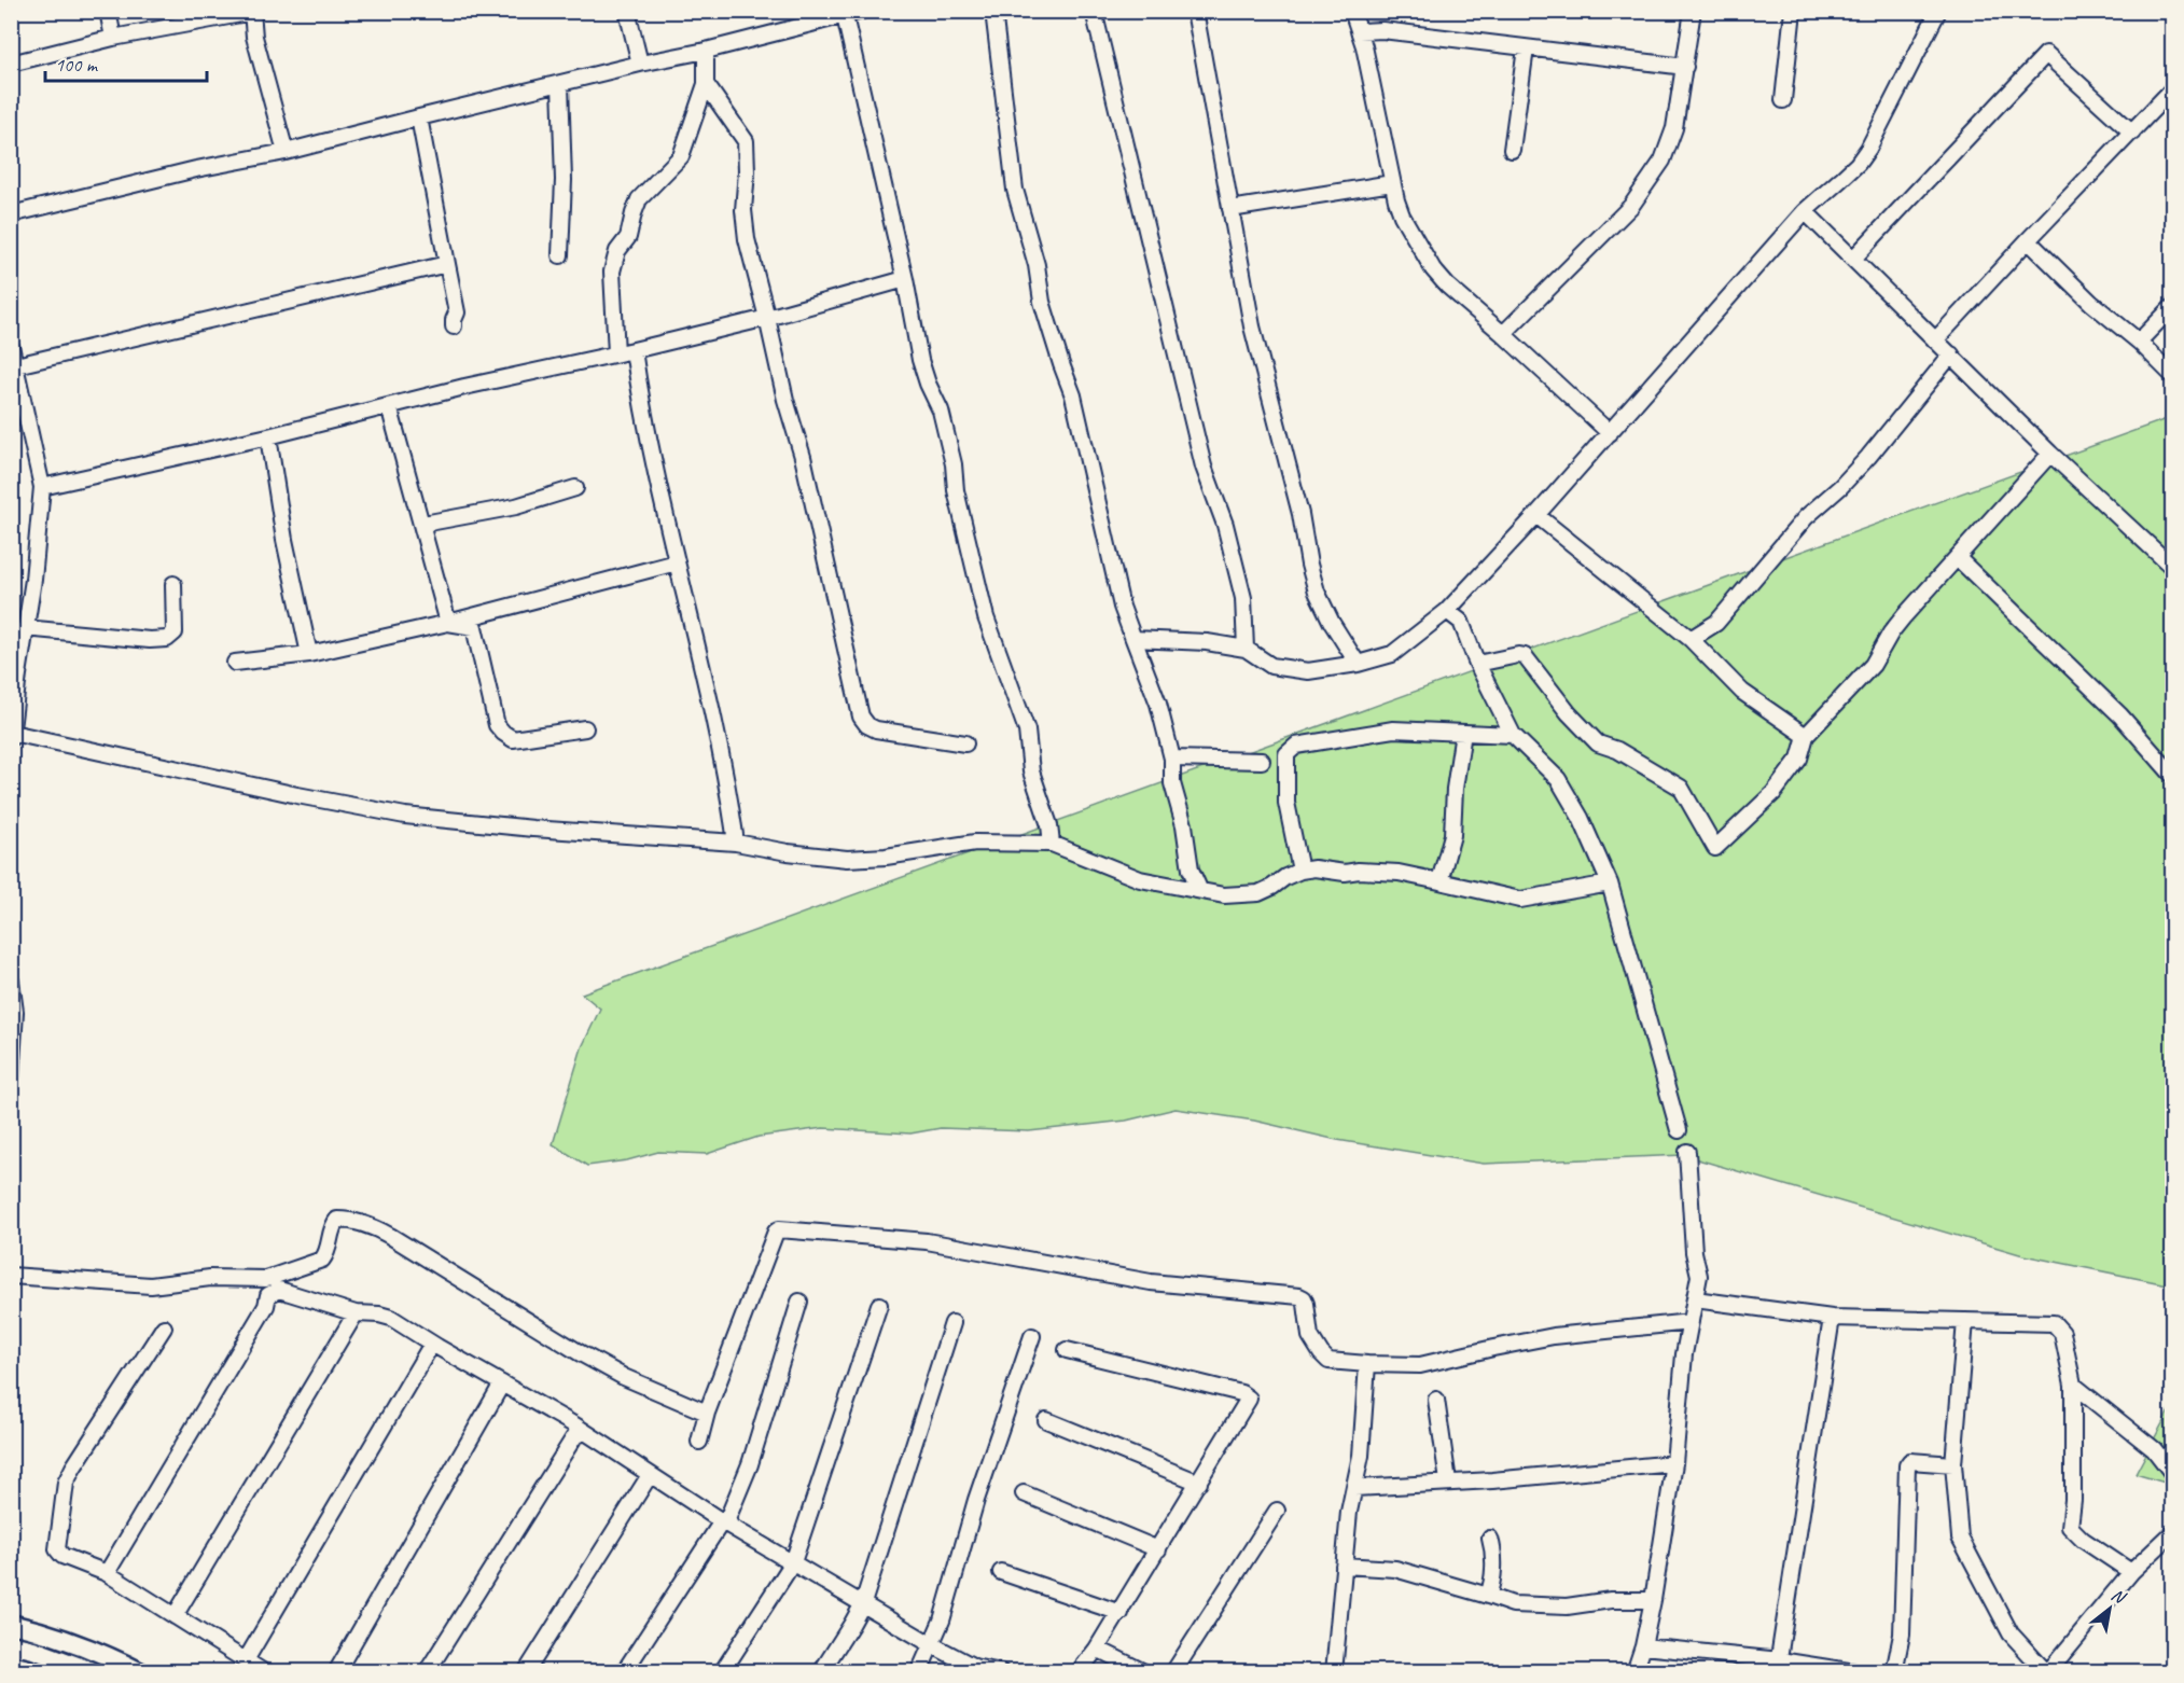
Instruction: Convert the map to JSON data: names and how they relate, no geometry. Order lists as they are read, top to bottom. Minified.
{"scale_bar":"100 m","north":"top right"}
